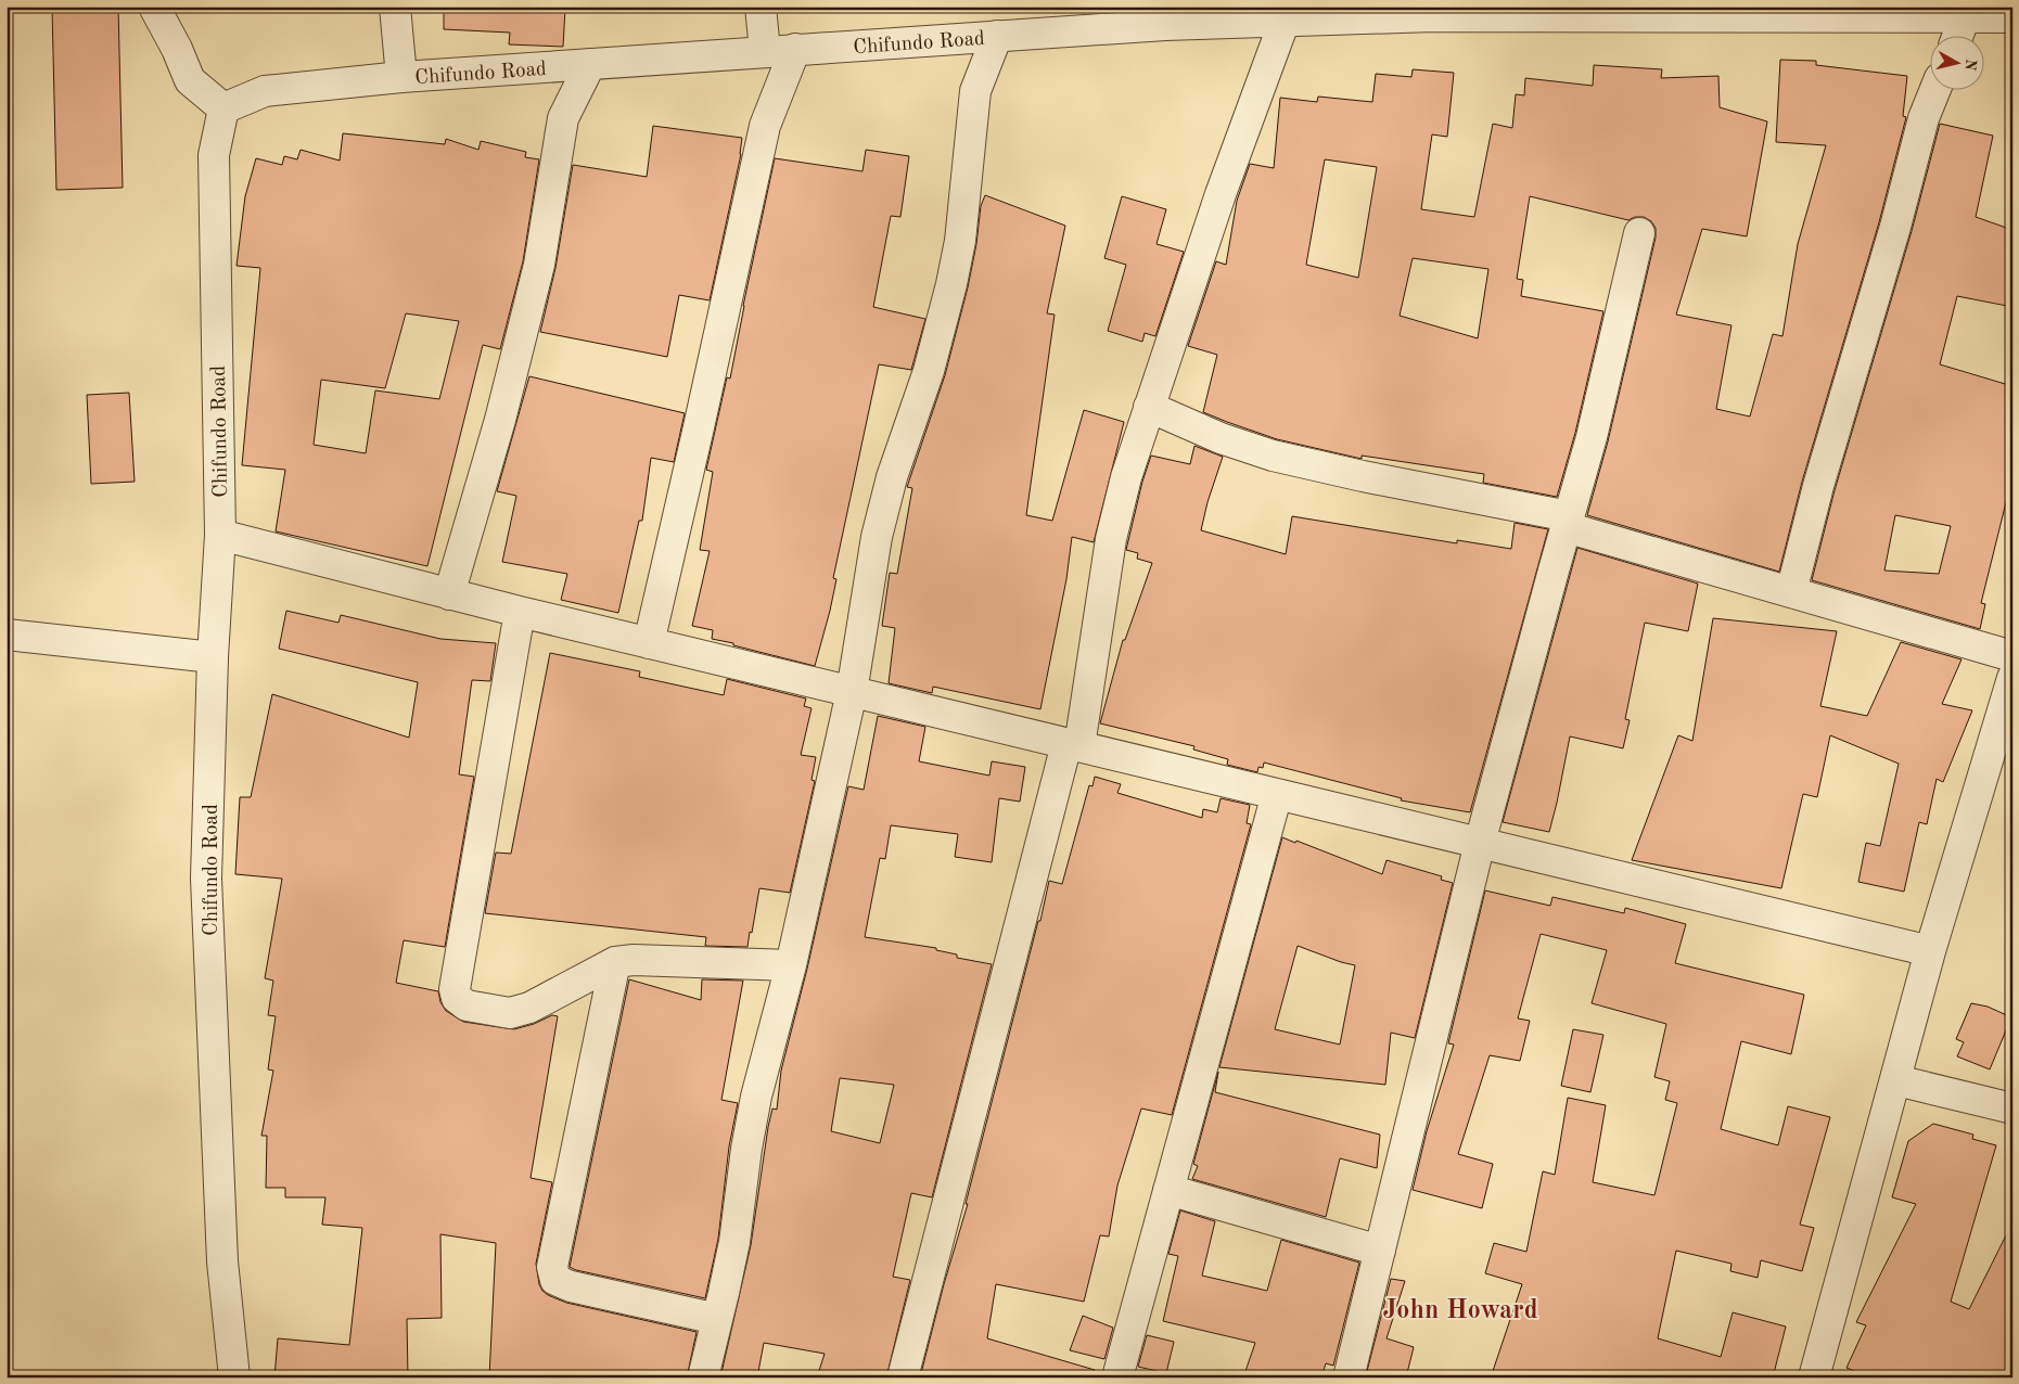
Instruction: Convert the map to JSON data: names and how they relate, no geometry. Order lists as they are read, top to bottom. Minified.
{"streets":{"street":["Chifundo Road"]},"districts":["John Howard"],"north":"right"}
